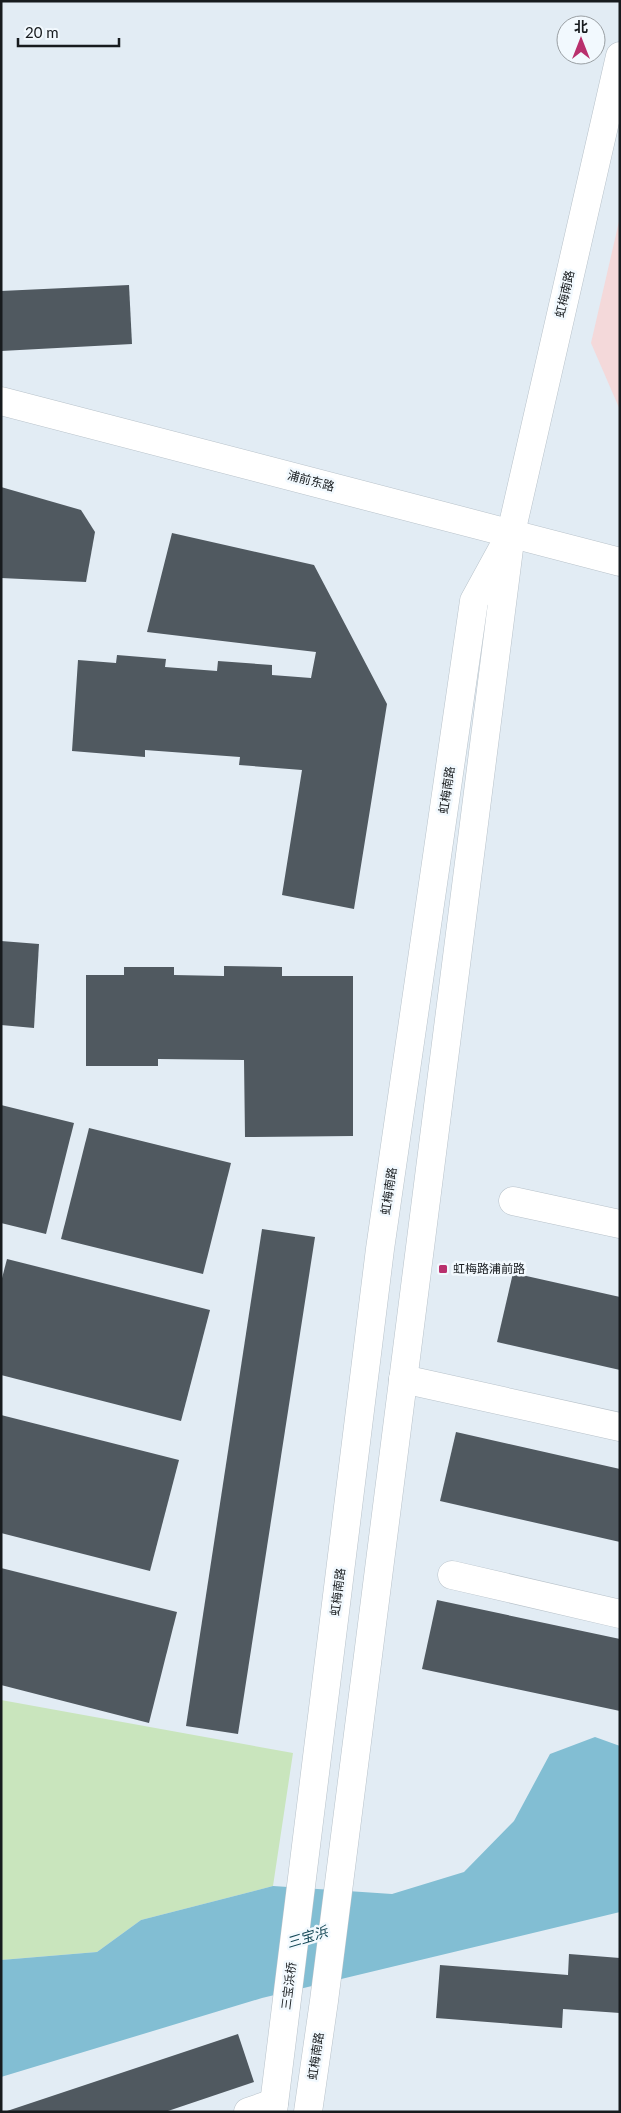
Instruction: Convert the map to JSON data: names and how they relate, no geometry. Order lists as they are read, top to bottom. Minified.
{"streets":{"street":["虹梅南路","浦前东路","三宝浜桥"]},"crossings":[["虹梅南路","浦前东路"],["虹梅南路","三宝浜桥"]],"water":["三宝浜"],"places":{"transit":["虹梅路浦前路"]},"scale_bar":"20 m","north":"top"}
